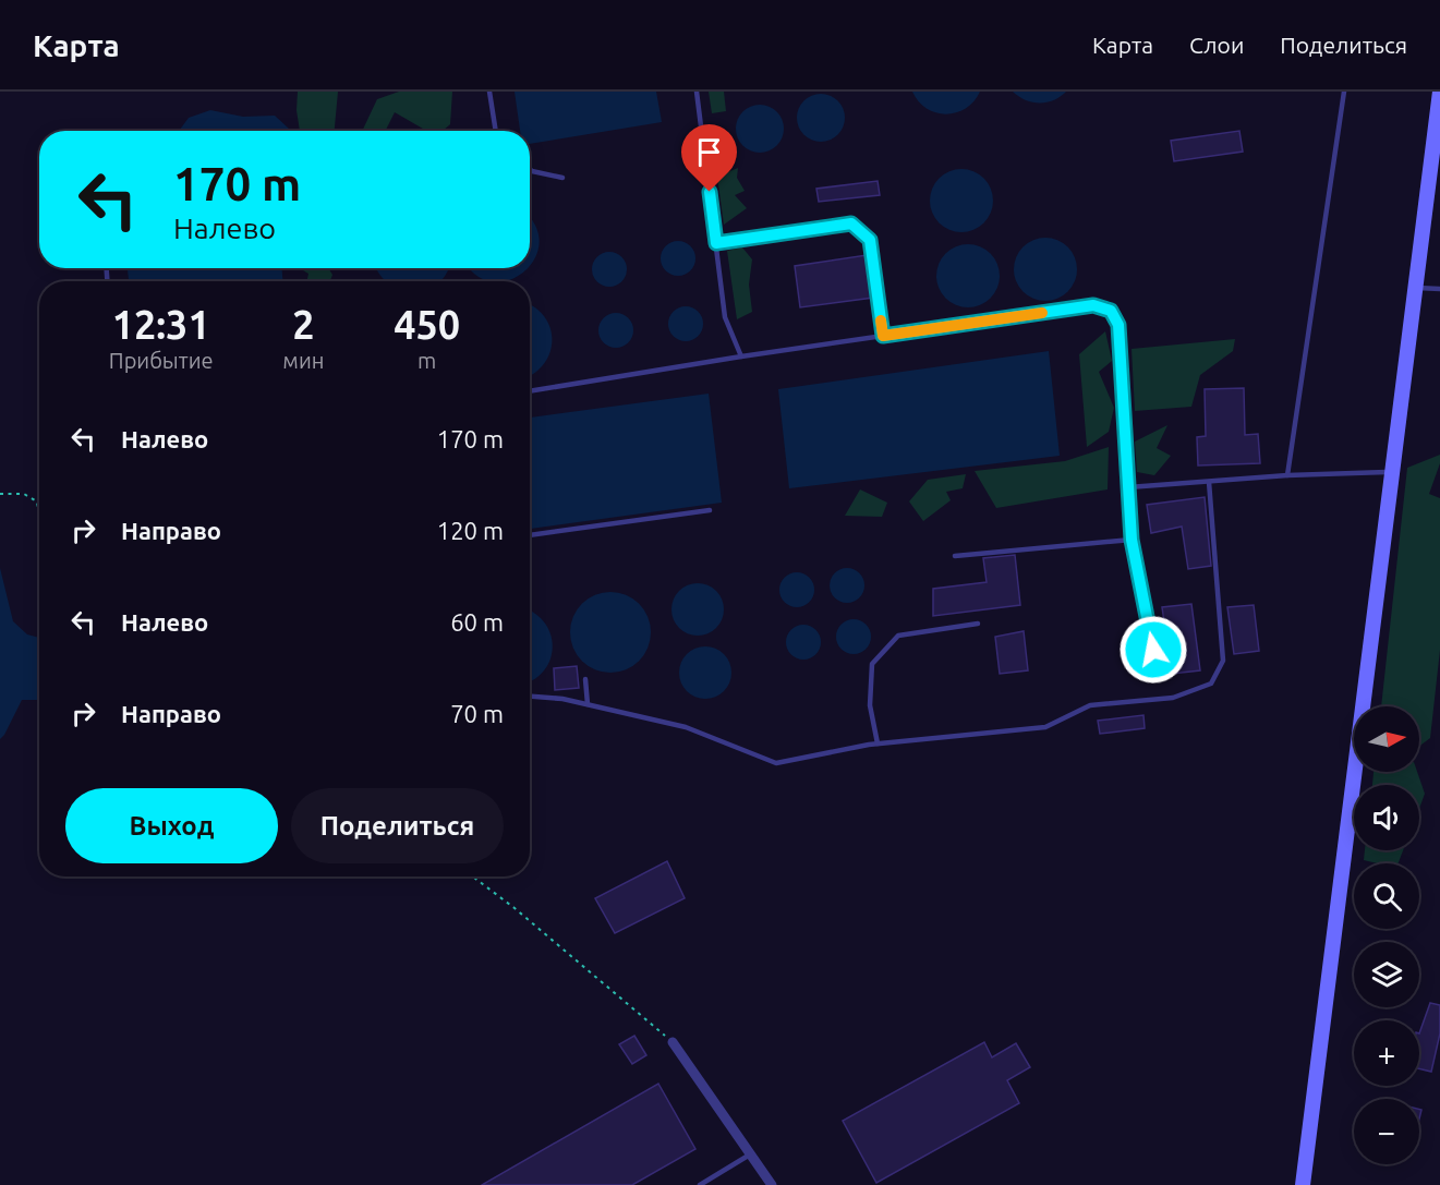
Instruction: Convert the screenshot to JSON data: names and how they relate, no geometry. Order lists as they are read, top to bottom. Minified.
{"north":"right","page":{"header":"Карта","nav":["Карта","Слои","Поделиться"],"turn":["170 m","Налево"],"eta":["12:31","Прибытие","2","мин","450","m"],"list":[{"name":"Налево","value":"170 m"},{"name":"Направо","value":"120 m"},{"name":"Налево","value":"60 m"},{"name":"Направо","value":"70 m"}],"map_buttons":["+","−"],"buttons":["Выход","Поделиться"]}}
